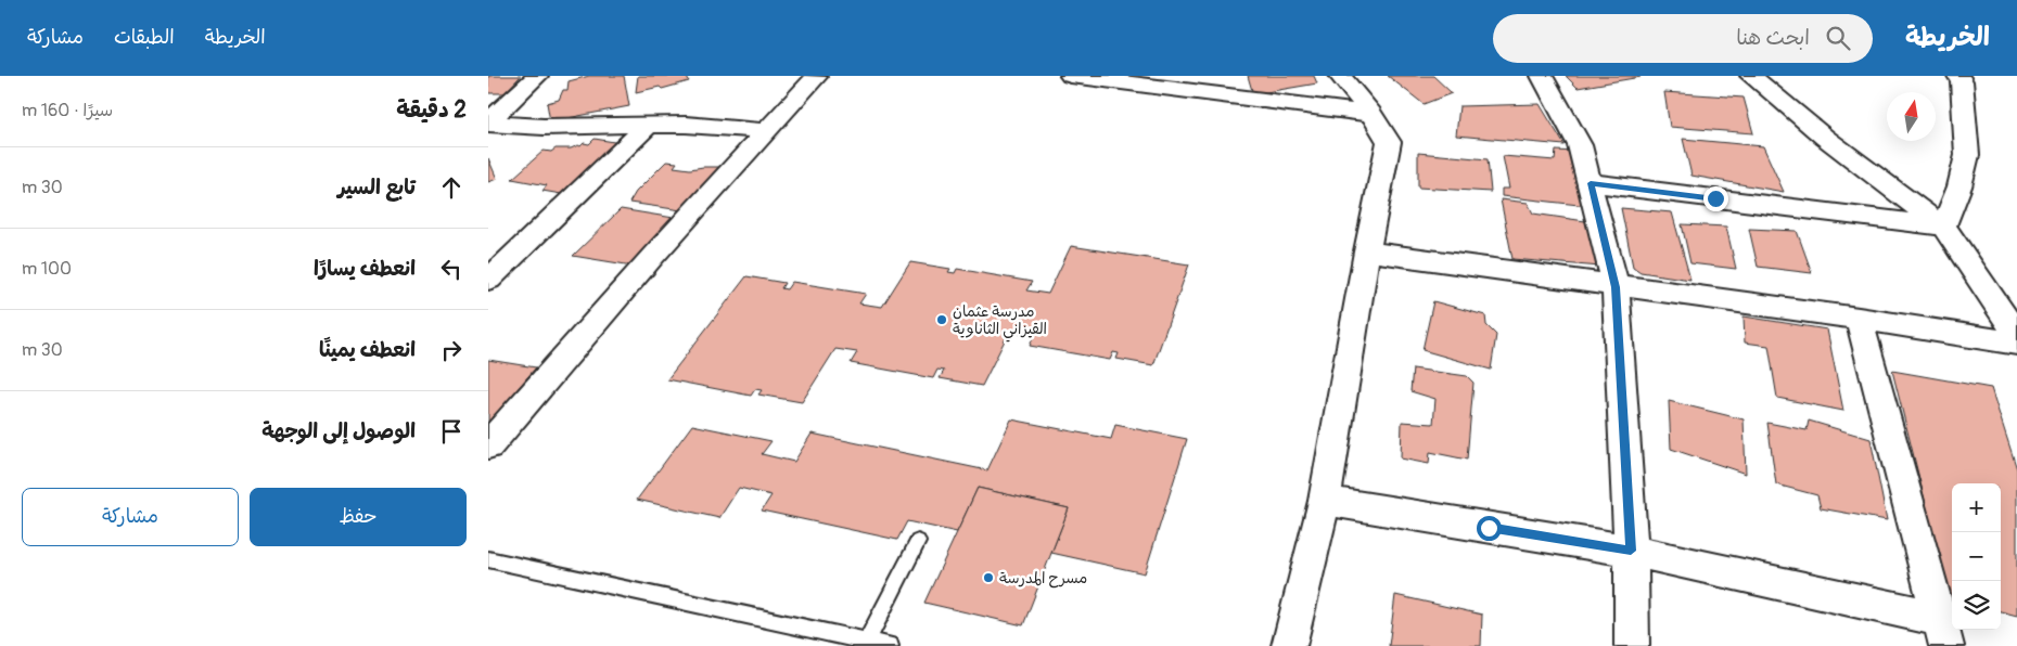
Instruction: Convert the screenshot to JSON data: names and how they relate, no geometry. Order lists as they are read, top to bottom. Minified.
{"places":["مدرسة عثمان القيزاني الثاناوية","مسرح المدرسة"],"north":"top","page":{"header":"الخريطة","search":"ابحث هنا","nav":["الخريطة","الطبقات","مشاركة"],"heading":["2 دقيقة","سيرًا · 160 m"],"list":[["تابع السير","30 m"],["انعطف يسارًا","100 m"],["انعطف يمينًا","30 m"],"الوصول إلى الوجهة"],"buttons":["حفظ","مشاركة"],"map_buttons":["+","−"]}}
